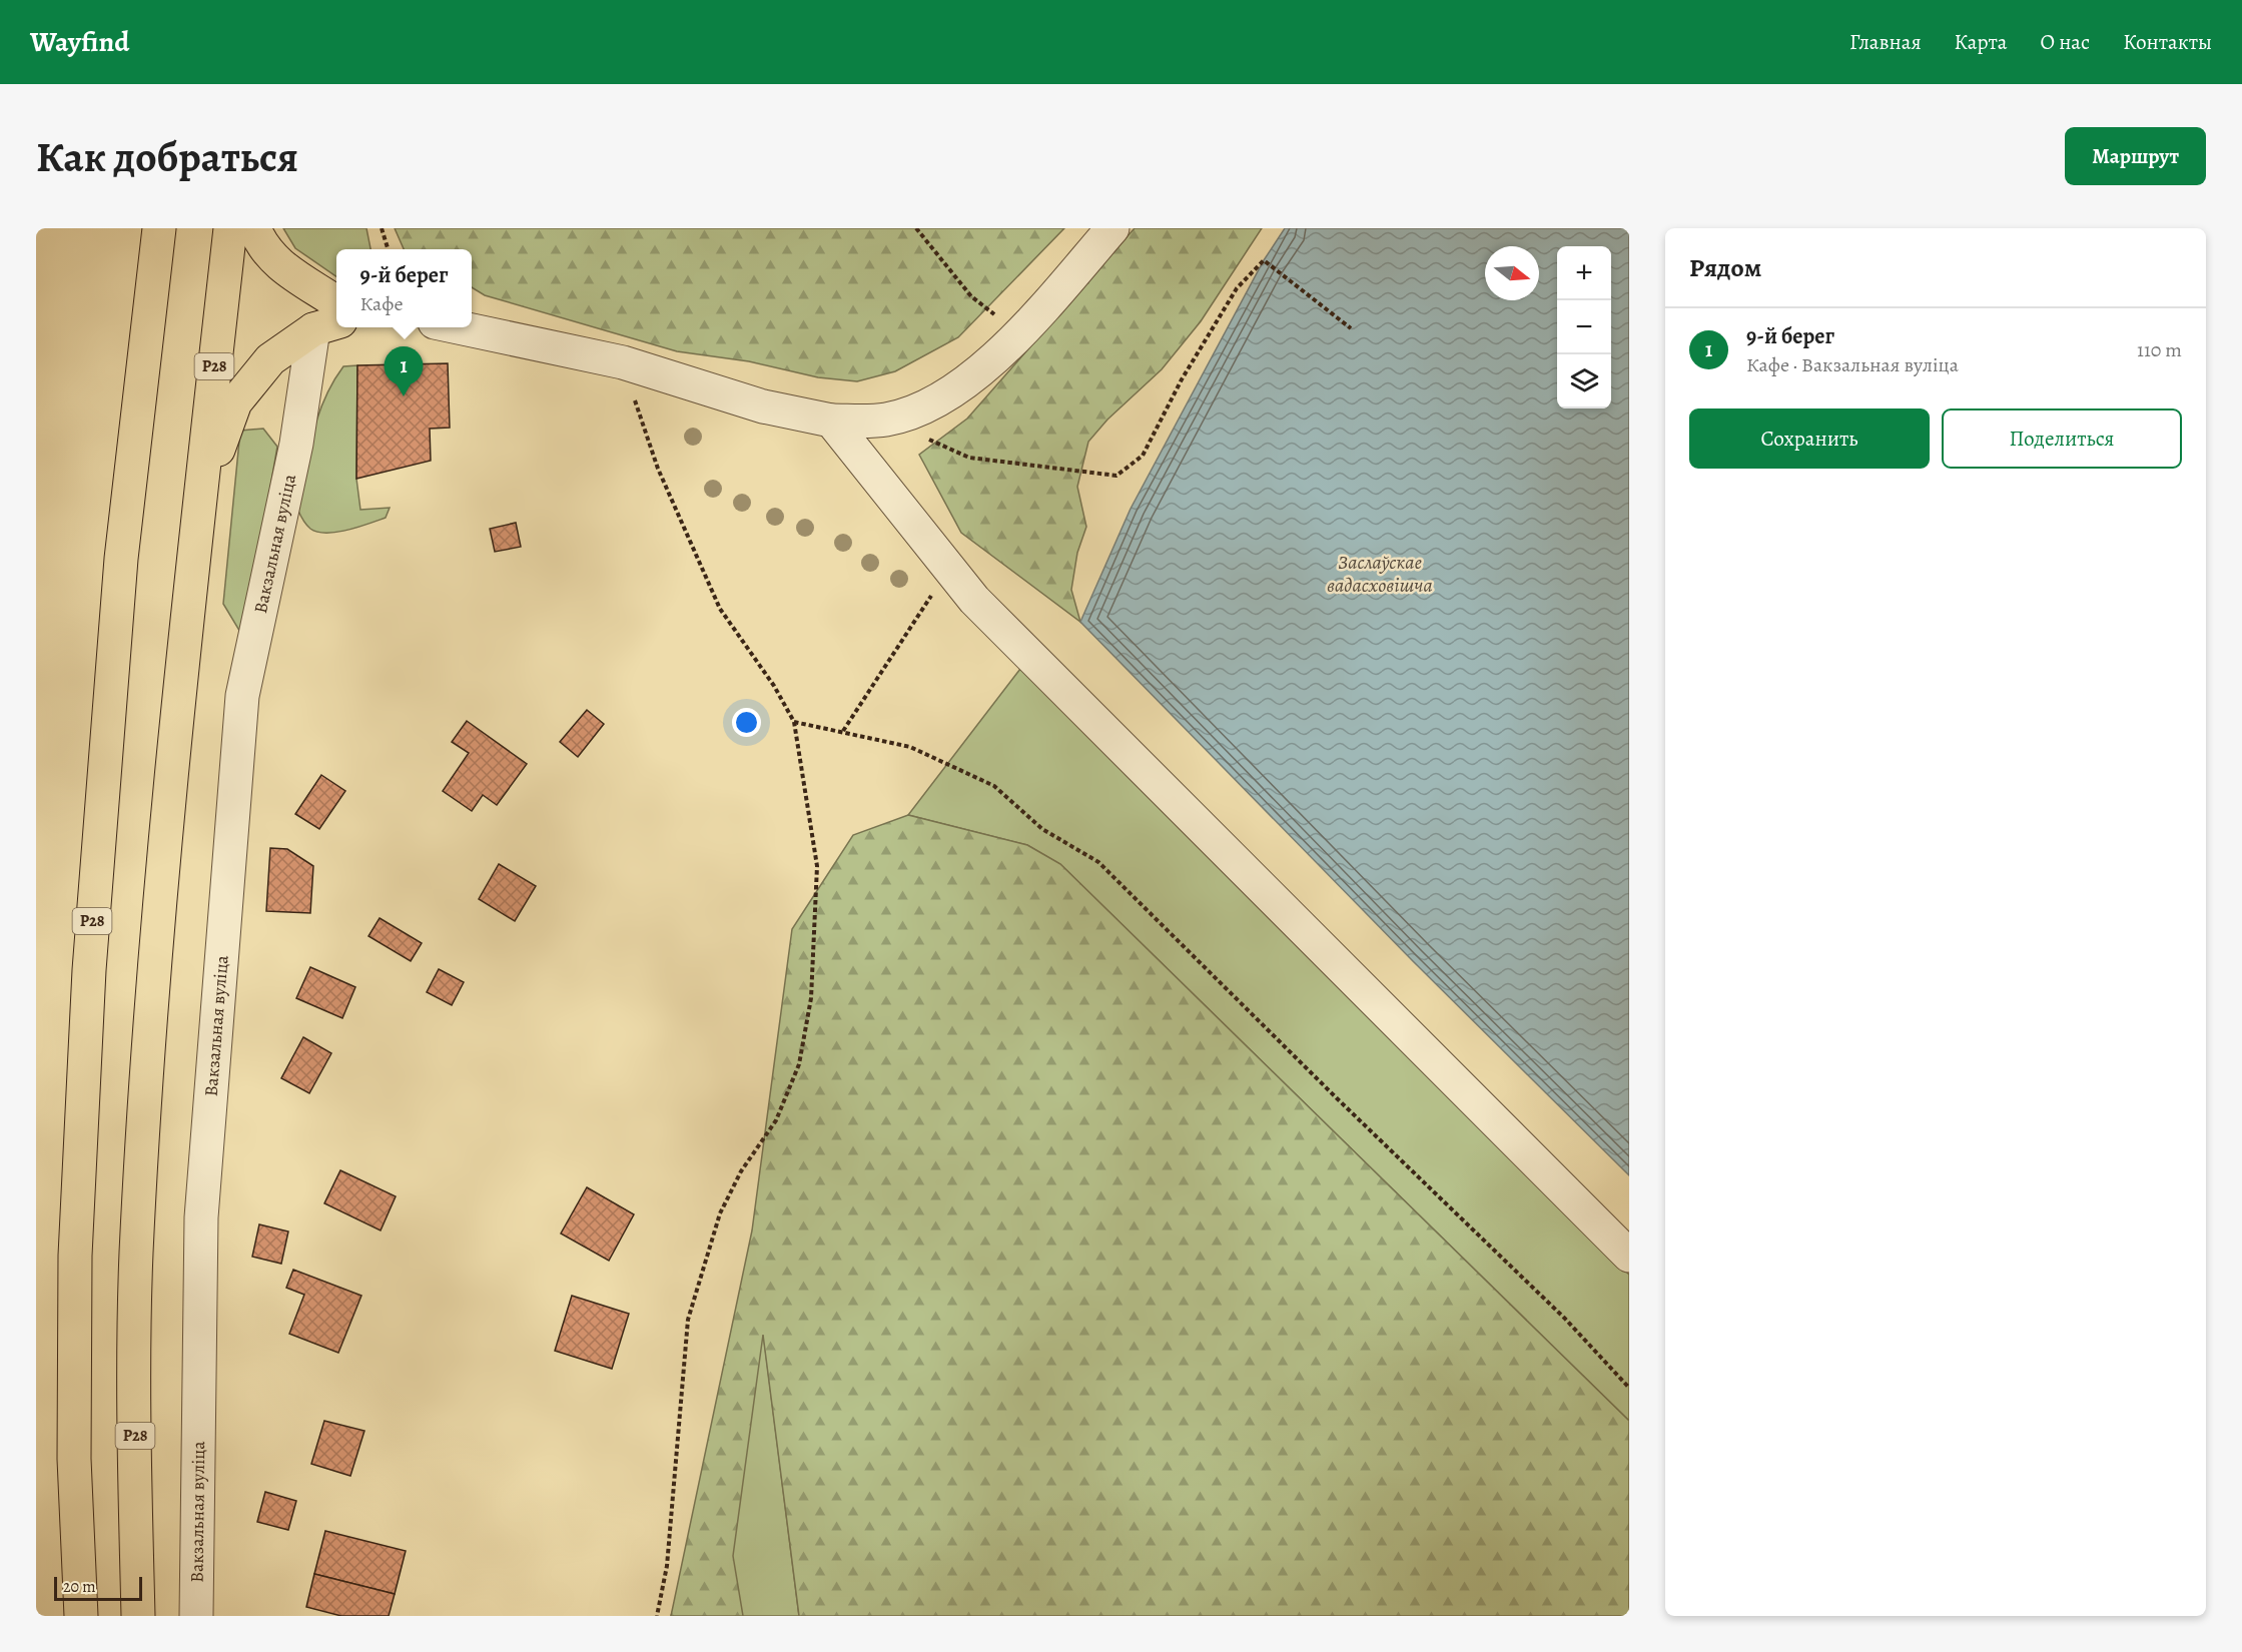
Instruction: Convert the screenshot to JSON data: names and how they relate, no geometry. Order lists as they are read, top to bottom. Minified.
{"streets":{"highway":["Р28"],"street":["Вакзальная вуліца"]},"water":["Заслаўскае вадасховішча"],"scale_bar":"20 m","north":"right","page":{"header":"Wayfind","nav":["Главная","Карта","О нас","Контакты"],"buttons":["Маршрут",["Сохранить","Поделиться"]],"title":"Как добраться","heading":"Рядом","map_buttons":["+","−"],"popup":["9-й берег","Кафе"],"list":[{"mark":"1","name":"9-й берег","note":"Кафе · Вакзальная вуліца","value":"110 m"}],"pins":"1","scale":"20 m"}}
